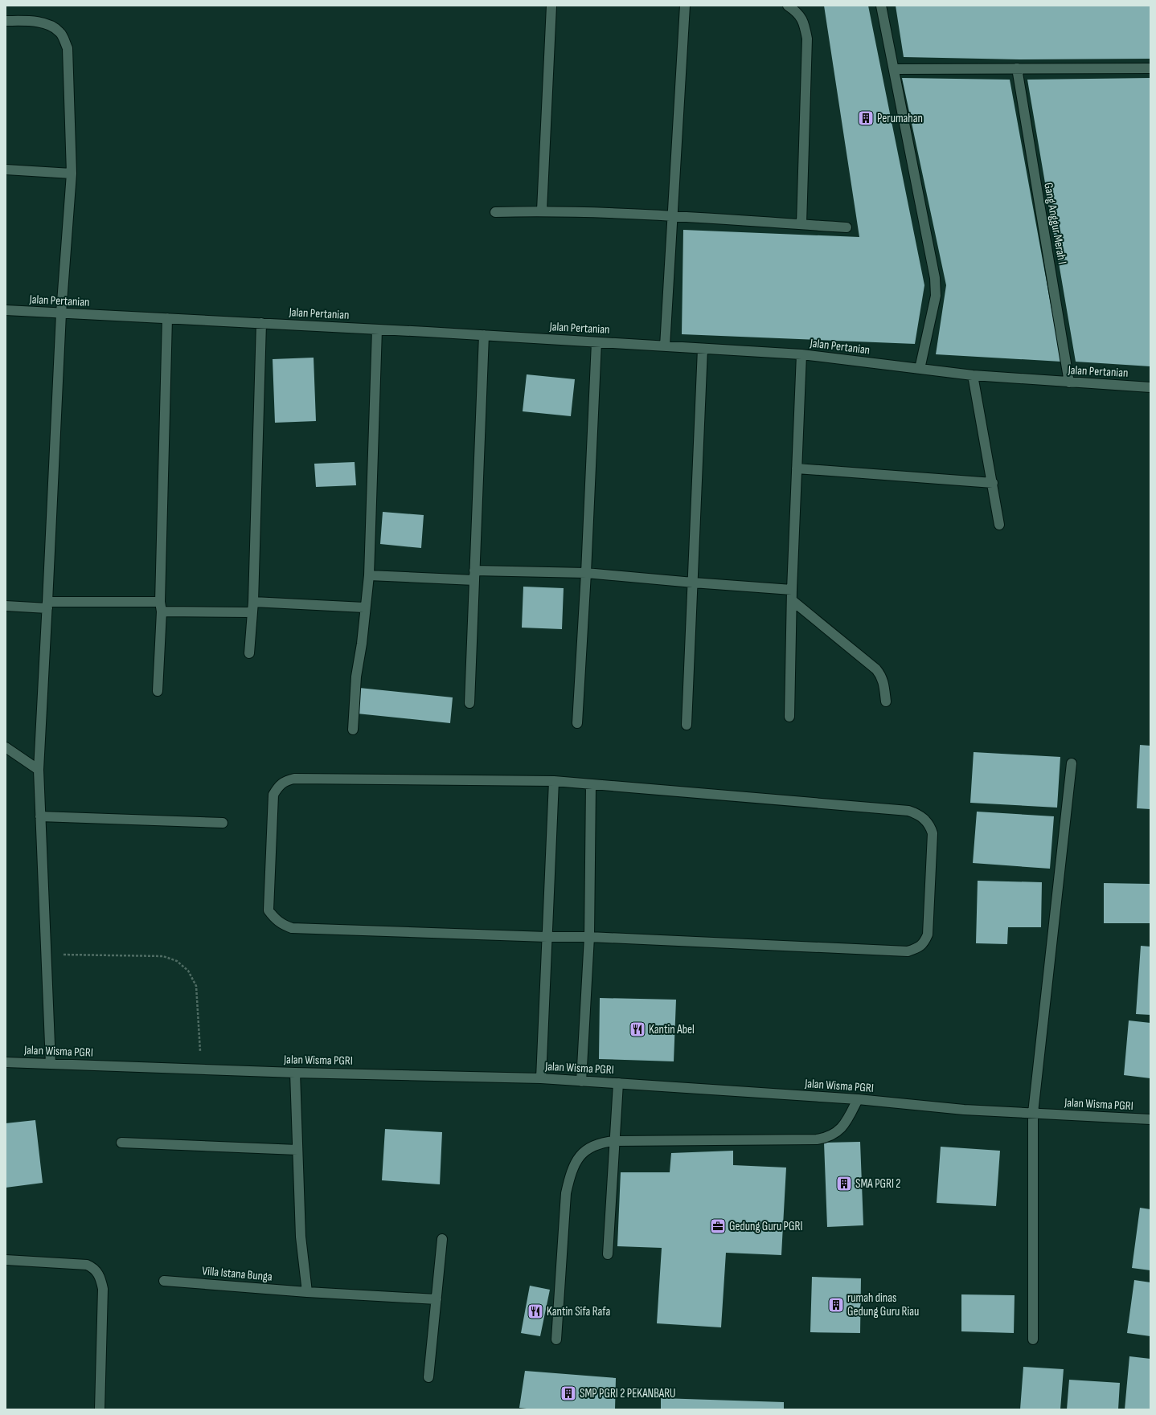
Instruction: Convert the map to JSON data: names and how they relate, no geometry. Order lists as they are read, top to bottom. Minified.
{"streets":{"street":["Gang Anggur Merah I","Jalan Pertanian","Jalan Wisma PGRI","Villa Istana Bunga"]},"crossings":[["Gang Anggur Merah I","Jalan Pertanian"]],"places":{"building":["Perumahan","SMA PGRI 2","rumah dinas Gedung Guru Riau","SMP PGRI 2 PEKANBARU"],"restaurant":["Kantin Abel","Kantin Sifa Rafa"],"office":["Gedung Guru PGRI"]}}
